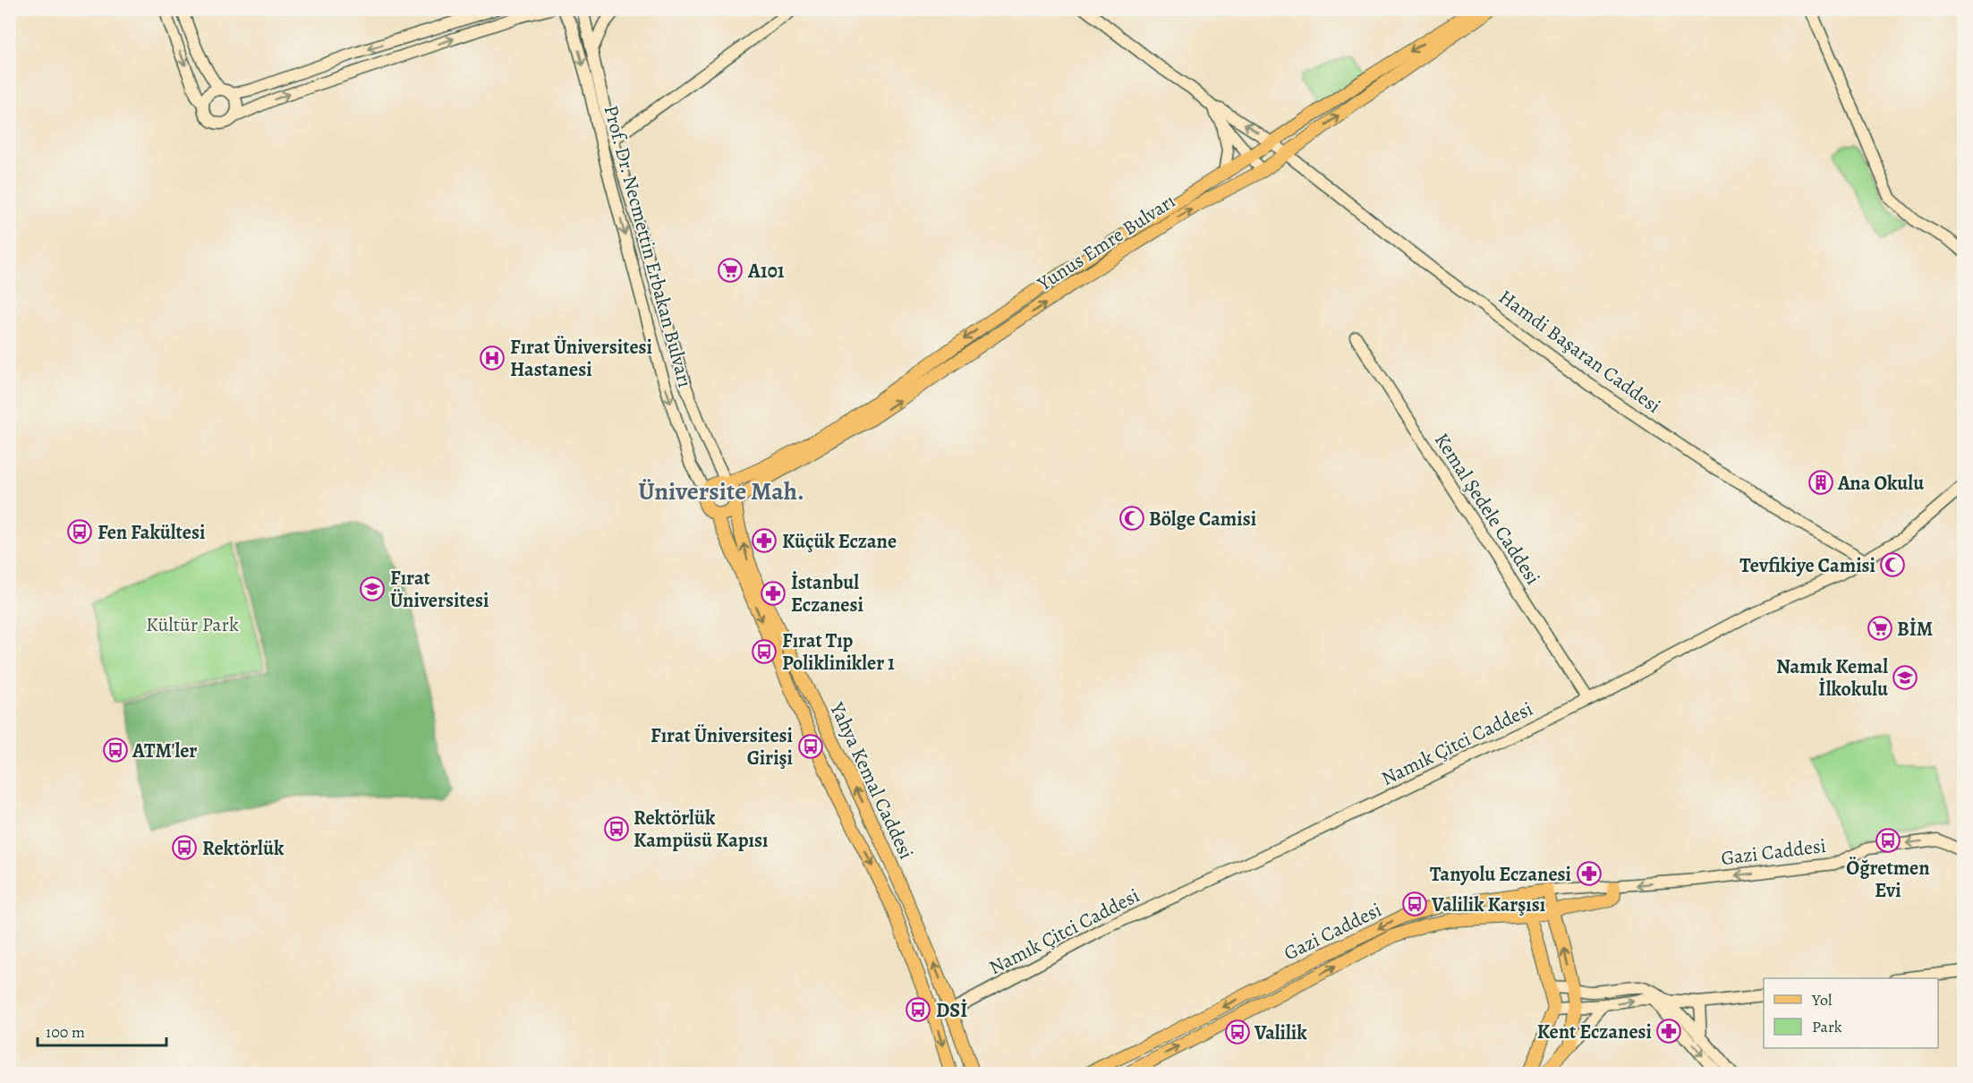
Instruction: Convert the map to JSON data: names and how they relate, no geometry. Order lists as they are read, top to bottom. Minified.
{"streets":{"main road":["Yunus Emre Bulvarı","Yahya Kemal Caddesi","Gazi Caddesi"],"street":["Prof. Dr. Necmettin Erbakan Bulvarı","Hamdi Başaran Caddesi","Kemal Şedele Caddesi","Namık Çitci Caddesi"]},"crossings":[["Yunus Emre Bulvarı","Prof. Dr. Necmettin Erbakan Bulvarı"],["Yunus Emre Bulvarı","Hamdi Başaran Caddesi"],["Yunus Emre Bulvarı","Yahya Kemal Caddesi"],["Prof. Dr. Necmettin Erbakan Bulvarı","Yahya Kemal Caddesi"],["Hamdi Başaran Caddesi","Namık Çitci Caddesi"],["Kemal Şedele Caddesi","Namık Çitci Caddesi"],["Namık Çitci Caddesi","Yahya Kemal Caddesi"]],"districts":["Üniversite Mah."],"parks":["Kültür Park"],"places":{"supermarket":["A101","BİM"],"hospital":["Fırat Üniversitesi Hastanesi"],"building":["Ana Okulu"],"mosque":["Bölge Camisi","Tevfikiye Camisi"],"bus stop":["Fen Fakültesi","Fırat Tıp Poliklinikler 1","Fırat Üniversitesi Girişi","ATM'ler","Rektörlük Kampüsü Kapısı","Öğretmen Evi","Rektörlük","Valilik Karşısı","DSİ","Valilik"],"pharmacy":["Küçük Eczane","İstanbul Eczanesi","Tanyolu Eczanesi","Kent Eczanesi"],"school or university":["Fırat Üniversitesi","Namık Kemal İlkokulu"]},"legend":["Yol","Park"],"scale_bar":"100 m"}
